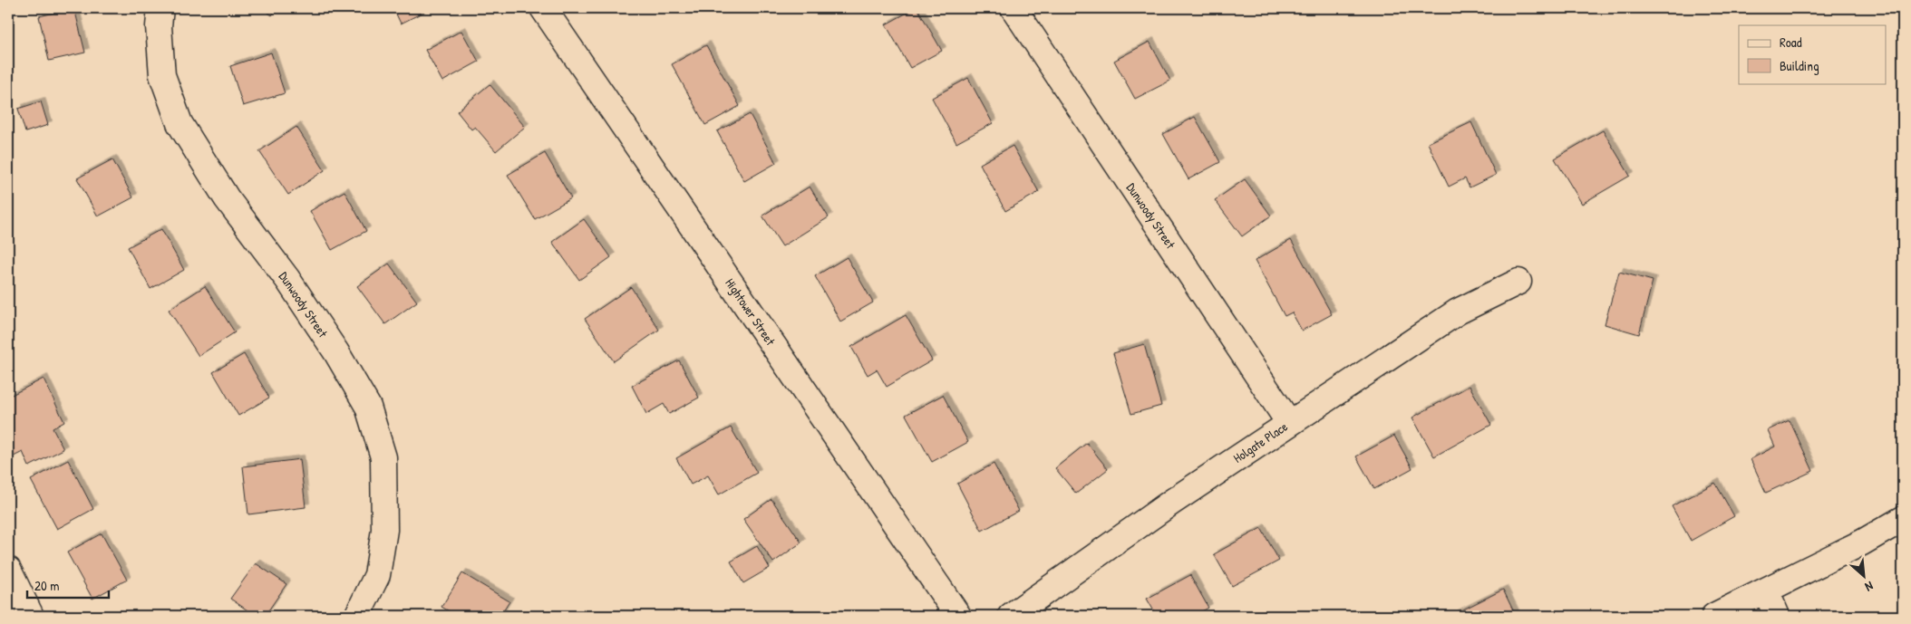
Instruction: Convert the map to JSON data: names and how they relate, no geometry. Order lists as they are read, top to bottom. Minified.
{"streets":{"street":["Dunwoody Street","Hightower Street","Holgate Place"]},"crossings":[["Dunwoody Street","Holgate Place"]],"legend":["Road","Building"],"scale_bar":"20 m","north":"bottom right"}
